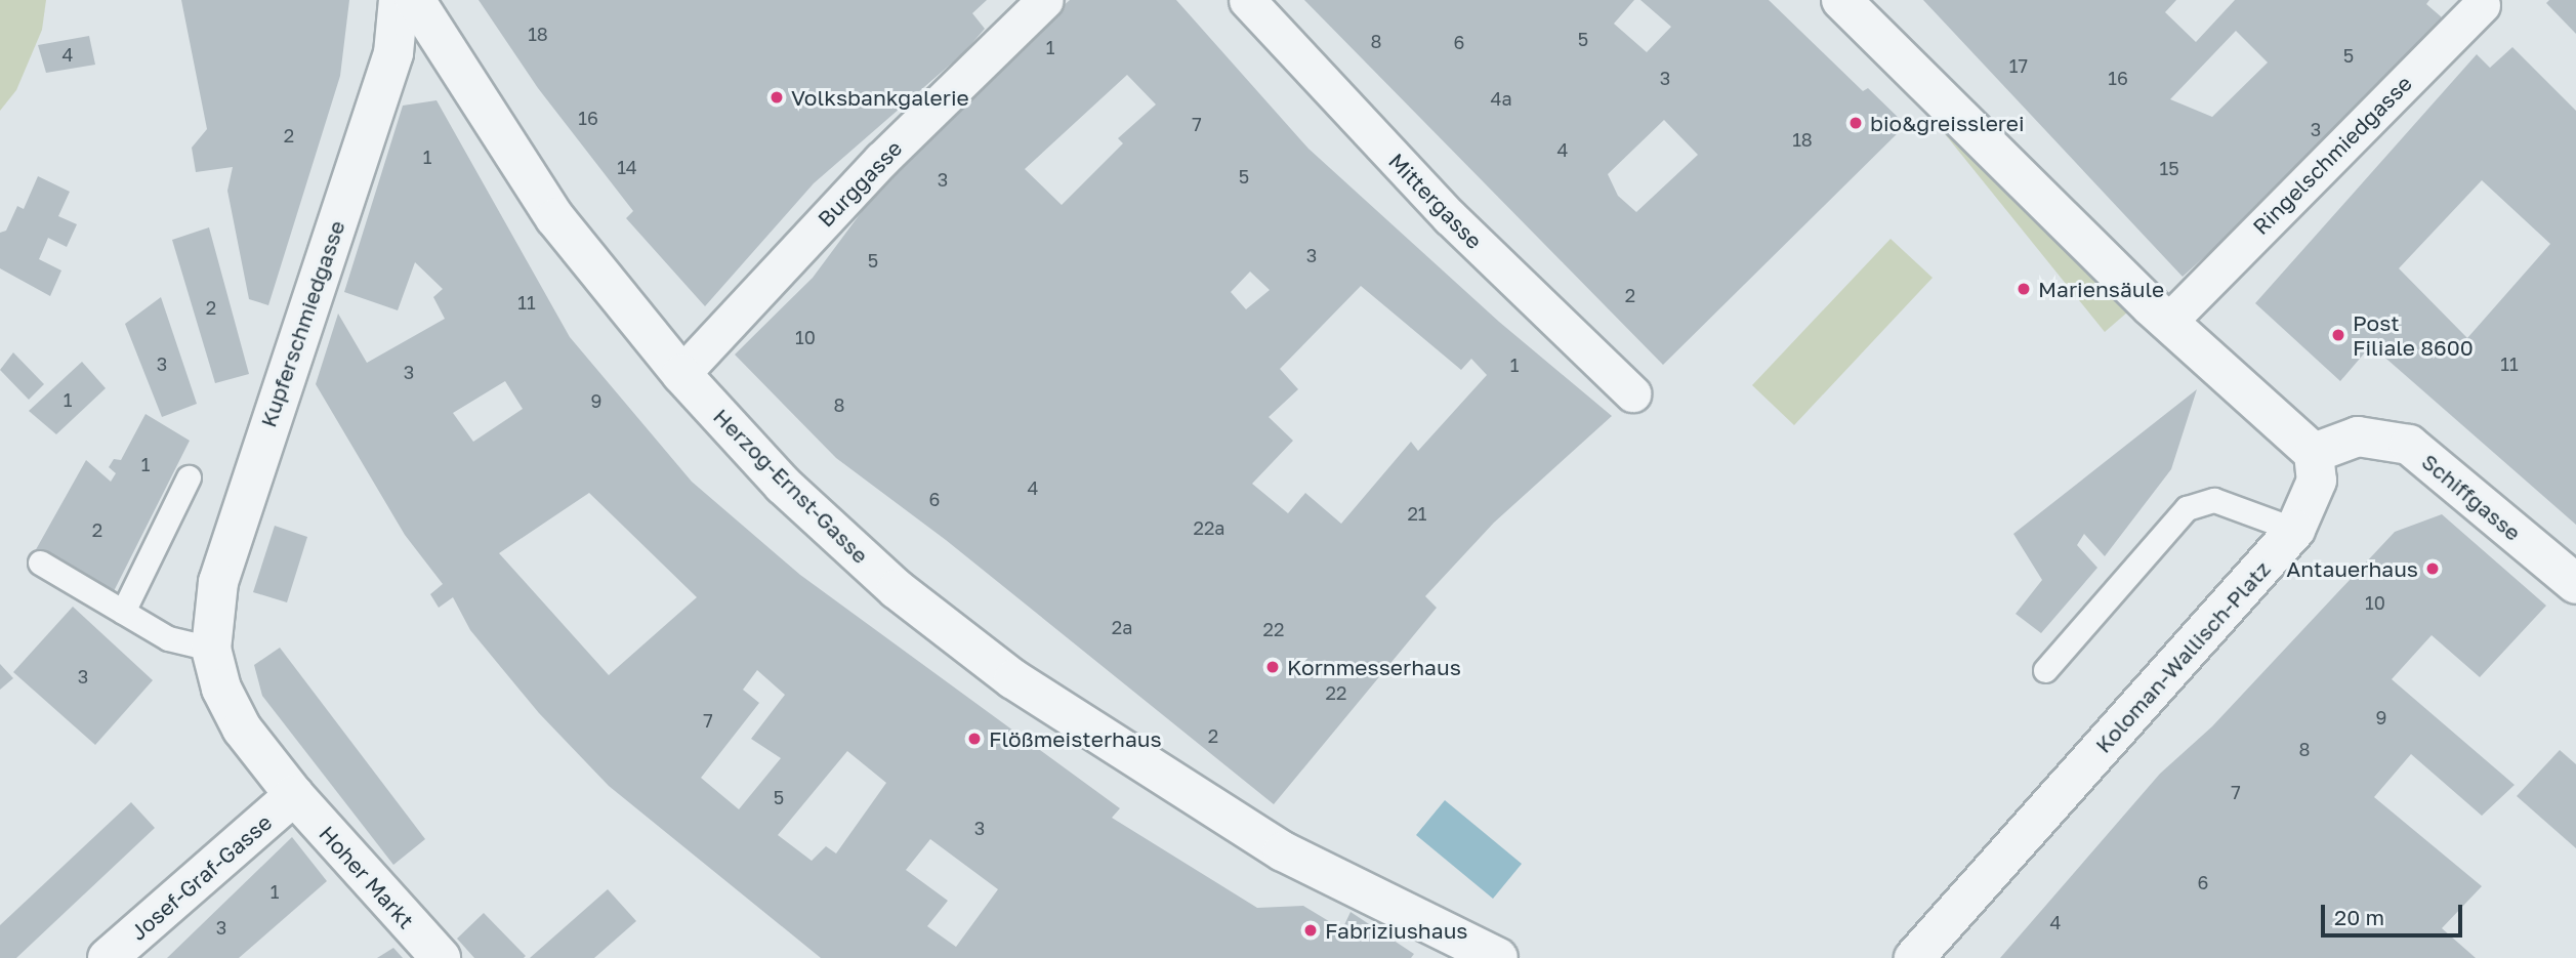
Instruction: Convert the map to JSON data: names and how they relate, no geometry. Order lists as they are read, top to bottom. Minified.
{"streets":{"street":["Ringelschmiedgasse","Burggasse","Mittergasse","Kupferschmiedgasse","Herzog-Ernst-Gasse","Schiffgasse","Koloman-Wallisch-Platz","Josef-Graf-Gasse","Hoher Markt"]},"crossings":[["Burggasse","Herzog-Ernst-Gasse"],["Kupferschmiedgasse","Hoher Markt"],["Schiffgasse","Koloman-Wallisch-Platz"],["Josef-Graf-Gasse","Hoher Markt"]],"places":["Volksbankgalerie","bio&greisslerei","Mariensäule","Post Filiale 8600","Antauerhaus","Kornmesserhaus","Flößmeisterhaus","Fabriziushaus"],"house_numbers":["18","5","8","6","1","4","5","17","3","16","4a","16","7","3","2","18","4","1","14","15","5","3","3","5","2","11","2","10","3","11","1","3","1","9","8","1","4","6","21","22a","2","10","2a","22","3","22","9","7","2","8","7","5","3","6","1","4","3"],"scale_bar":"20 m"}
